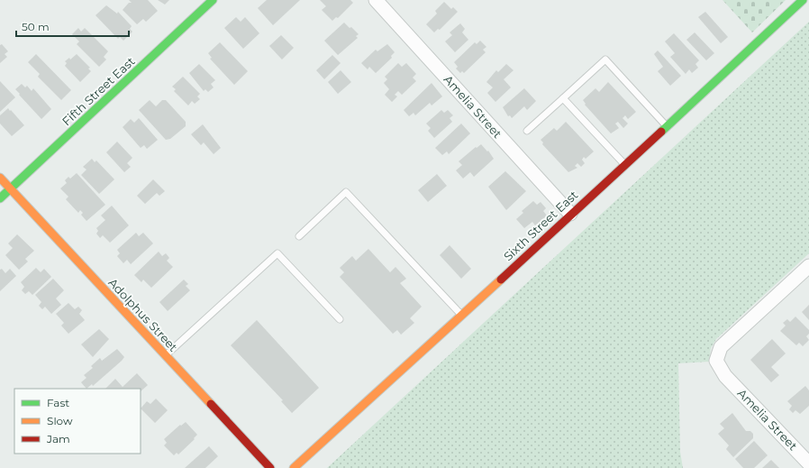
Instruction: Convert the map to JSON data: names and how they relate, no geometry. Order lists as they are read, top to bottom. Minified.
{"streets":{"street":["Fifth Street East","Amelia Street","Sixth Street East","Adolphus Street"]},"crossings":[["Fifth Street East","Adolphus Street"],["Amelia Street","Sixth Street East"]],"legend":["Fast","Slow","Jam"],"scale_bar":"50 m"}
